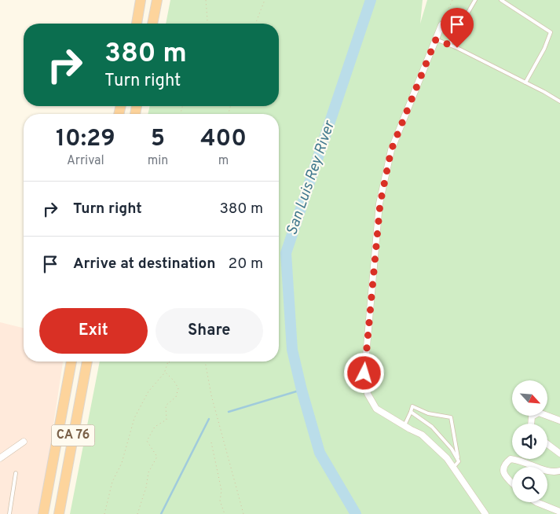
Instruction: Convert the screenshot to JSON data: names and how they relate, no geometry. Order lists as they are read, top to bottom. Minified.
{"streets":{"highway":["CA 76"]},"water":["San Luis Rey River"],"north":"bottom right","page":{"turn":["380 m","Turn right"],"eta":["10:29","Arrival","5","min","400","m"],"list":[{"name":"Turn right","value":"380 m"},{"name":"Arrive at destination","value":"20 m"}],"buttons":["Exit","Share"]}}
